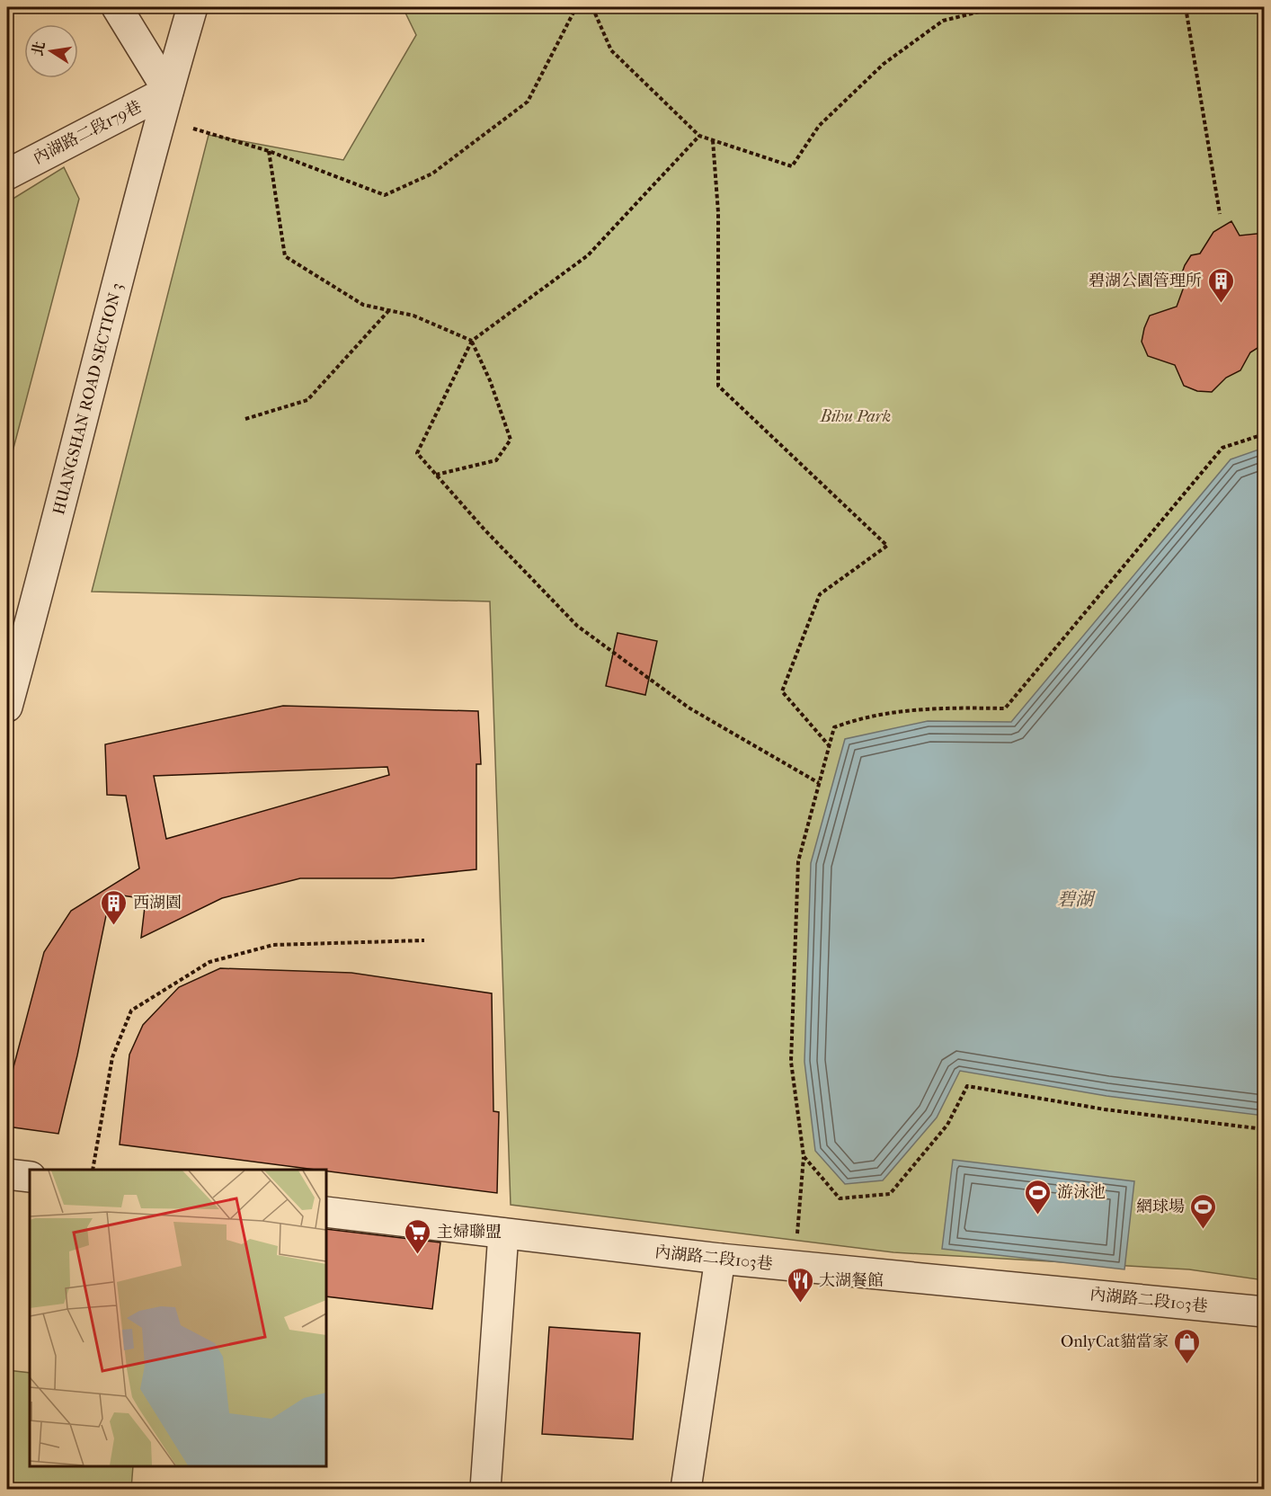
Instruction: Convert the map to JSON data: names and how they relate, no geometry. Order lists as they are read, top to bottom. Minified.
{"streets":{"street":["內湖路二段179巷","HUANGSHAN ROAD SECTION 3","內湖路二段103巷"]},"crossings":[["內湖路二段179巷","HUANGSHAN ROAD SECTION 3"]],"water":["碧湖"],"parks":["Bihu Park"],"places":{"building":["碧湖公園管理所","西湖園"],"sports":["游泳池","網球場"],"supermarket":["主婦聯盟"],"restaurant":["大湖餐館"],"shop":["OnlyCat貓當家"]},"north":"left"}
